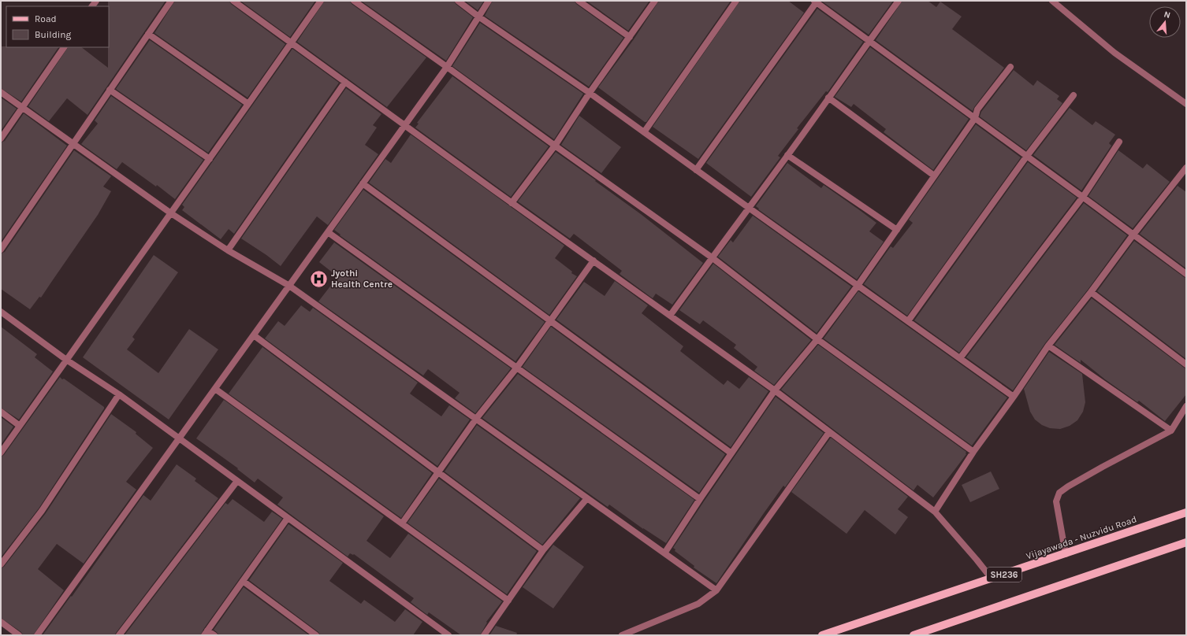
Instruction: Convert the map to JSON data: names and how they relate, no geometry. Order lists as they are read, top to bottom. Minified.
{"streets":{"main road":["Vijayawada - Nuzvidu Road","SH236"]},"places":{"hospital":["Jyothi Health Centre"]},"legend":["Road","Building"],"north":"top"}
